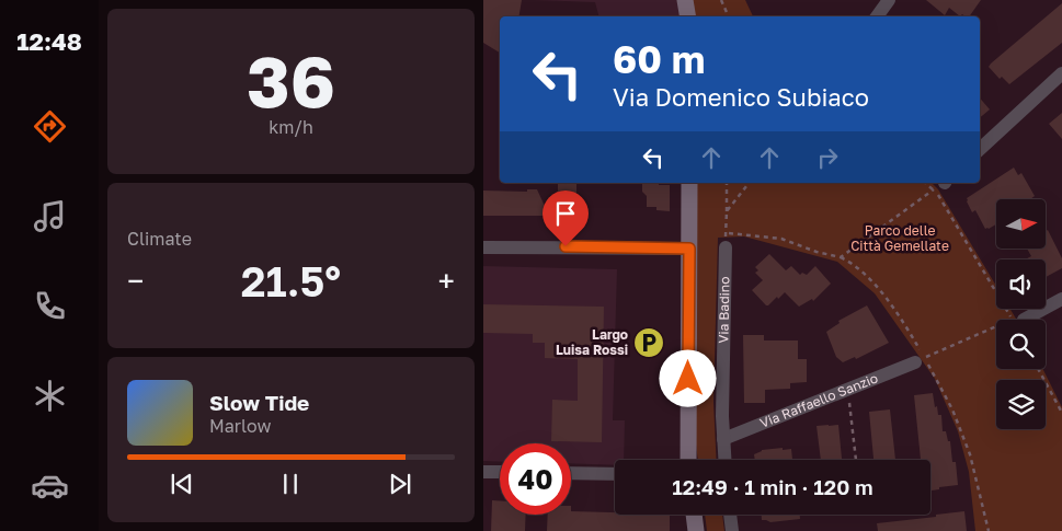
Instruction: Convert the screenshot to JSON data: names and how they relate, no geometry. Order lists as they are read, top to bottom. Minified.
{"streets":{"street":["Via Badino","Via Raffaello Sanzio"]},"crossings":[["Via Badino","Via Raffaello Sanzio"]],"parks":["Parco delle Città Gemellate"],"places":{"parking":["Largo Luisa Rossi"]},"north":"right","page":{"tabs":"12:48","tile":[["36","km/h"],"Climate"],"turn":["60 m","Via Domenico Subiaco"],"heat":["−","21.5°","+"],"song":["Slow Tide","Marlow"],"limit":"40","trip":"12:49 · 1 min · 120 m"}}
